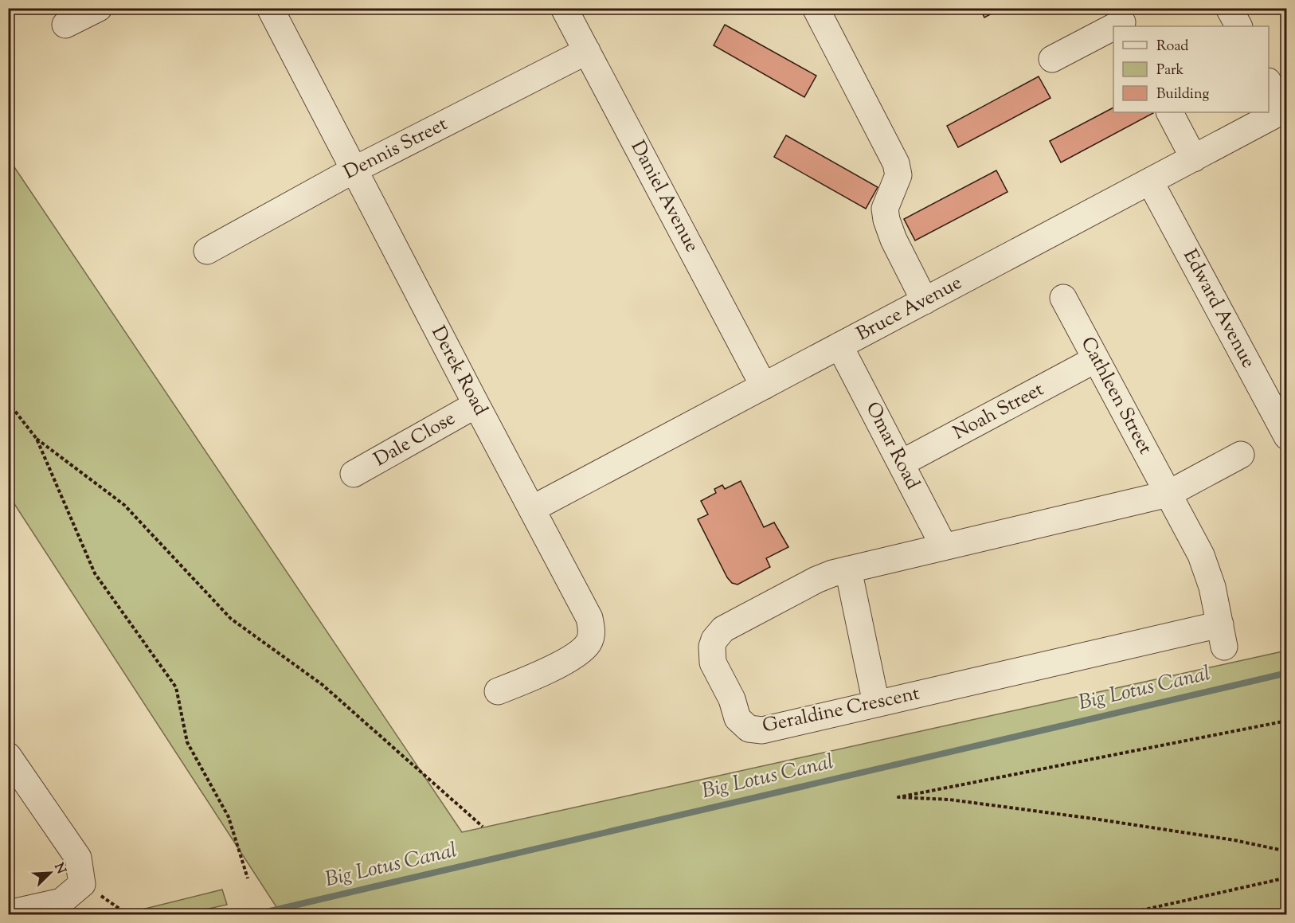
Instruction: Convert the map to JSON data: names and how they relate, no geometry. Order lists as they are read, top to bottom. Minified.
{"streets":{"street":["Dennis Street","Daniel Avenue","Bruce Avenue","Edward Avenue","Derek Road","Cathleen Street","Noah Street","Dale Close","Omar Road","Geraldine Crescent"]},"crossings":[["Dennis Street","Daniel Avenue"],["Dennis Street","Derek Road"],["Daniel Avenue","Bruce Avenue"],["Bruce Avenue","Edward Avenue"],["Bruce Avenue","Derek Road"],["Bruce Avenue","Omar Road"],["Derek Road","Dale Close"],["Cathleen Street","Noah Street"],["Cathleen Street","Geraldine Crescent"],["Noah Street","Omar Road"],["Omar Road","Geraldine Crescent"]],"water":["Big Lotus Canal"],"legend":["Road","Park","Building"],"north":"top right"}
